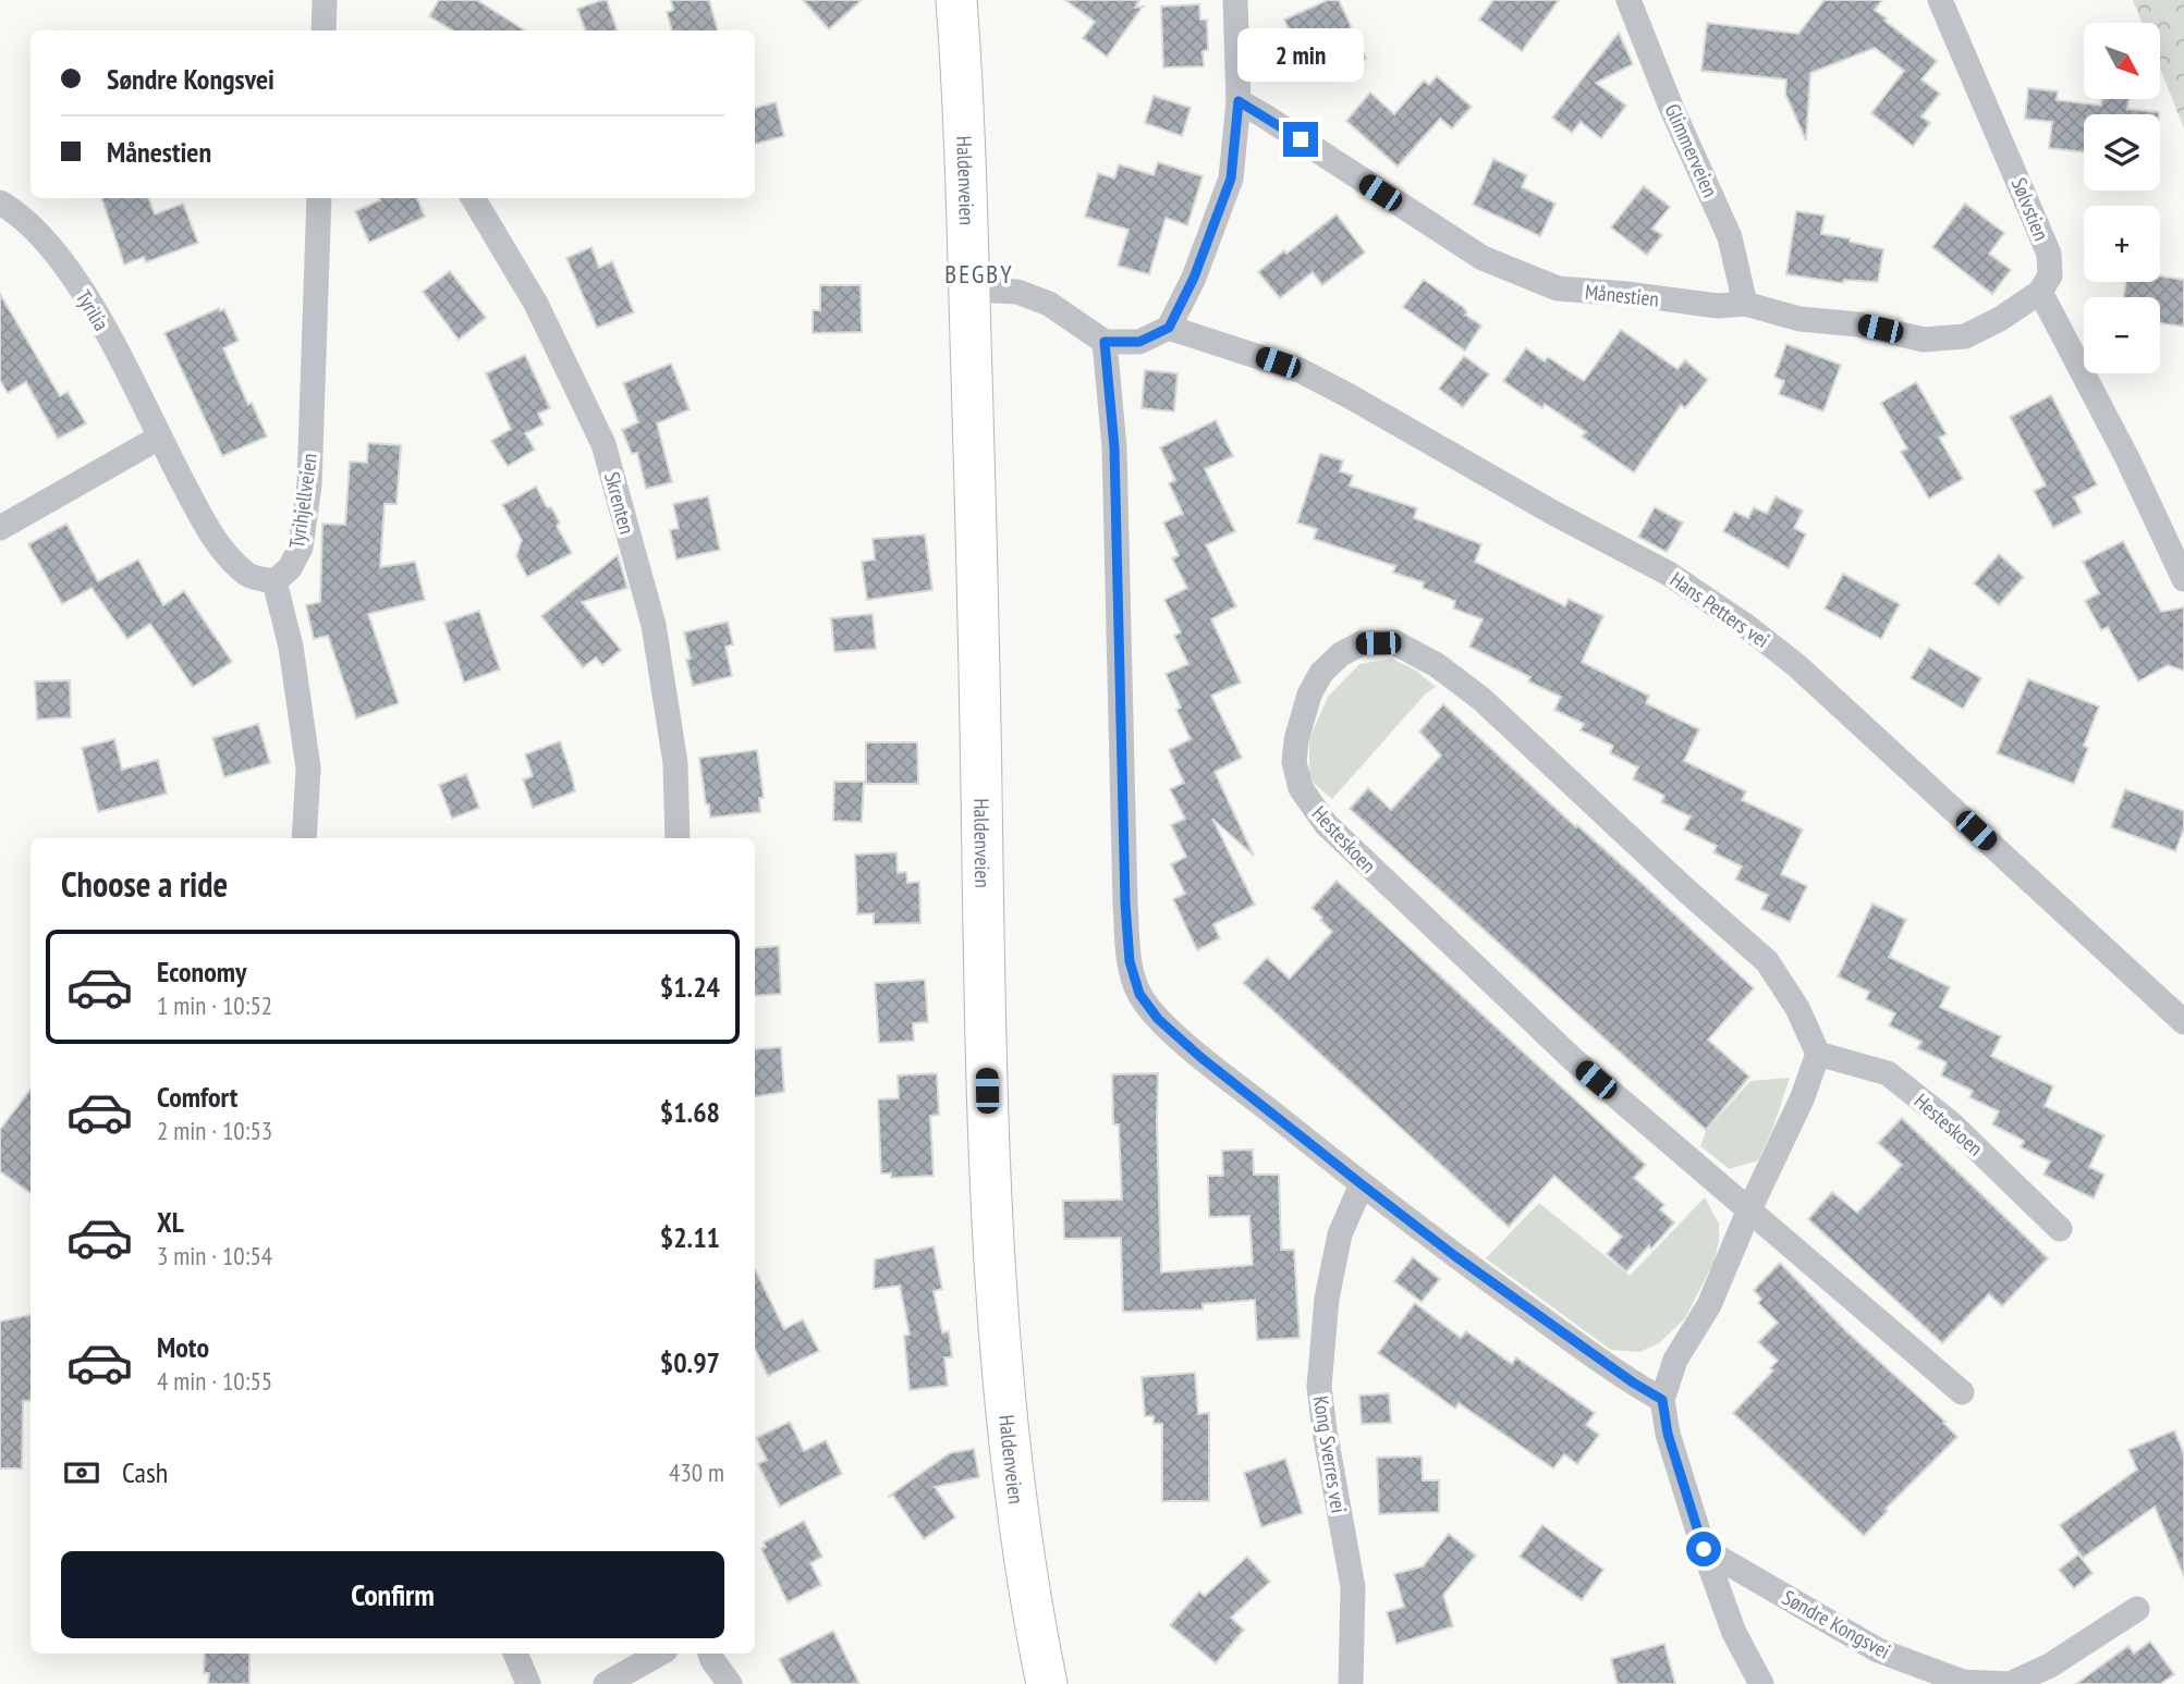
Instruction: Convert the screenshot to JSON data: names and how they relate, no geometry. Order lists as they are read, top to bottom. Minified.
{"streets":{"main road":["Haldenveien"],"street":["Glimmerveien","Sølvstien","Månestien","Tyrilia","Tyrihjellveien","Skrenten","Hans Petters vei","Hesteskoen","Kong Sverres vei","Søndre Kongsvei"]},"crossings":[["Glimmerveien","Månestien"],["Sølvstien","Månestien"],["Tyrilia","Tyrihjellveien"]],"districts":["BEGBY"],"north":"bottom right","page":{"map_buttons":["+","−"],"bubble":"2 min","banner":["Søndre Kongsvei","Månestien"],"heading":"Choose a ride","list":[{"name":"Economy","note":"1 min · 10:52","value":"$1.24"},{"name":"Comfort","note":"2 min · 10:53","value":"$1.68"},{"name":"XL","note":"3 min · 10:54","value":"$2.11"},{"name":"Moto","note":"4 min · 10:55","value":"$0.97"}],"pay":["Cash","430 m"],"buttons":"Confirm"}}
